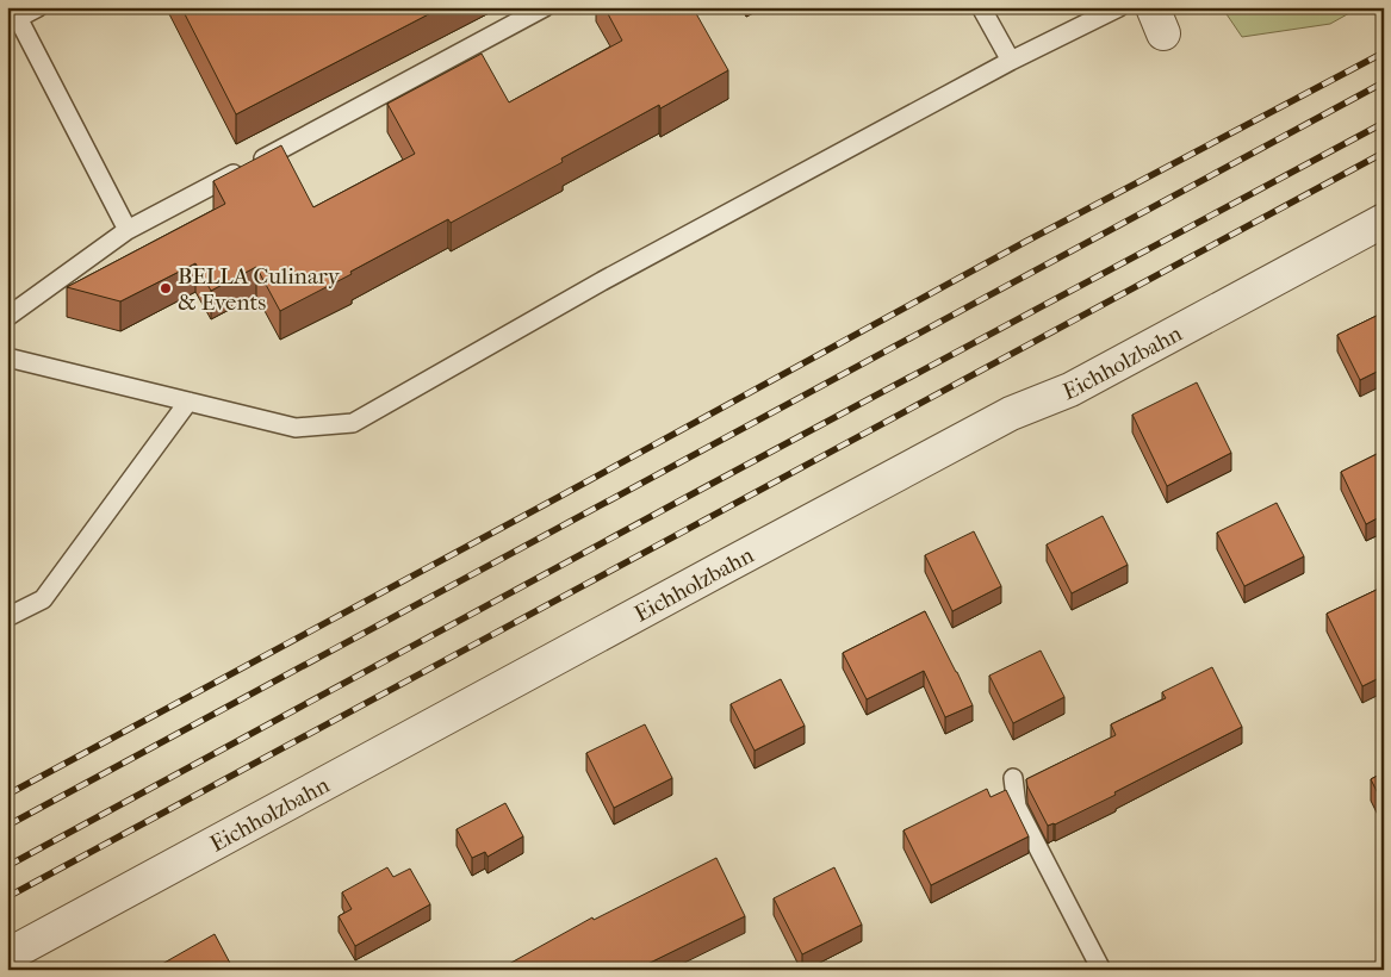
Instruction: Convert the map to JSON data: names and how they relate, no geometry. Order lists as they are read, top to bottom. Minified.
{"streets":{"street":["Eichholzbahn"]},"places":["BELLA Culinary & Events"]}
